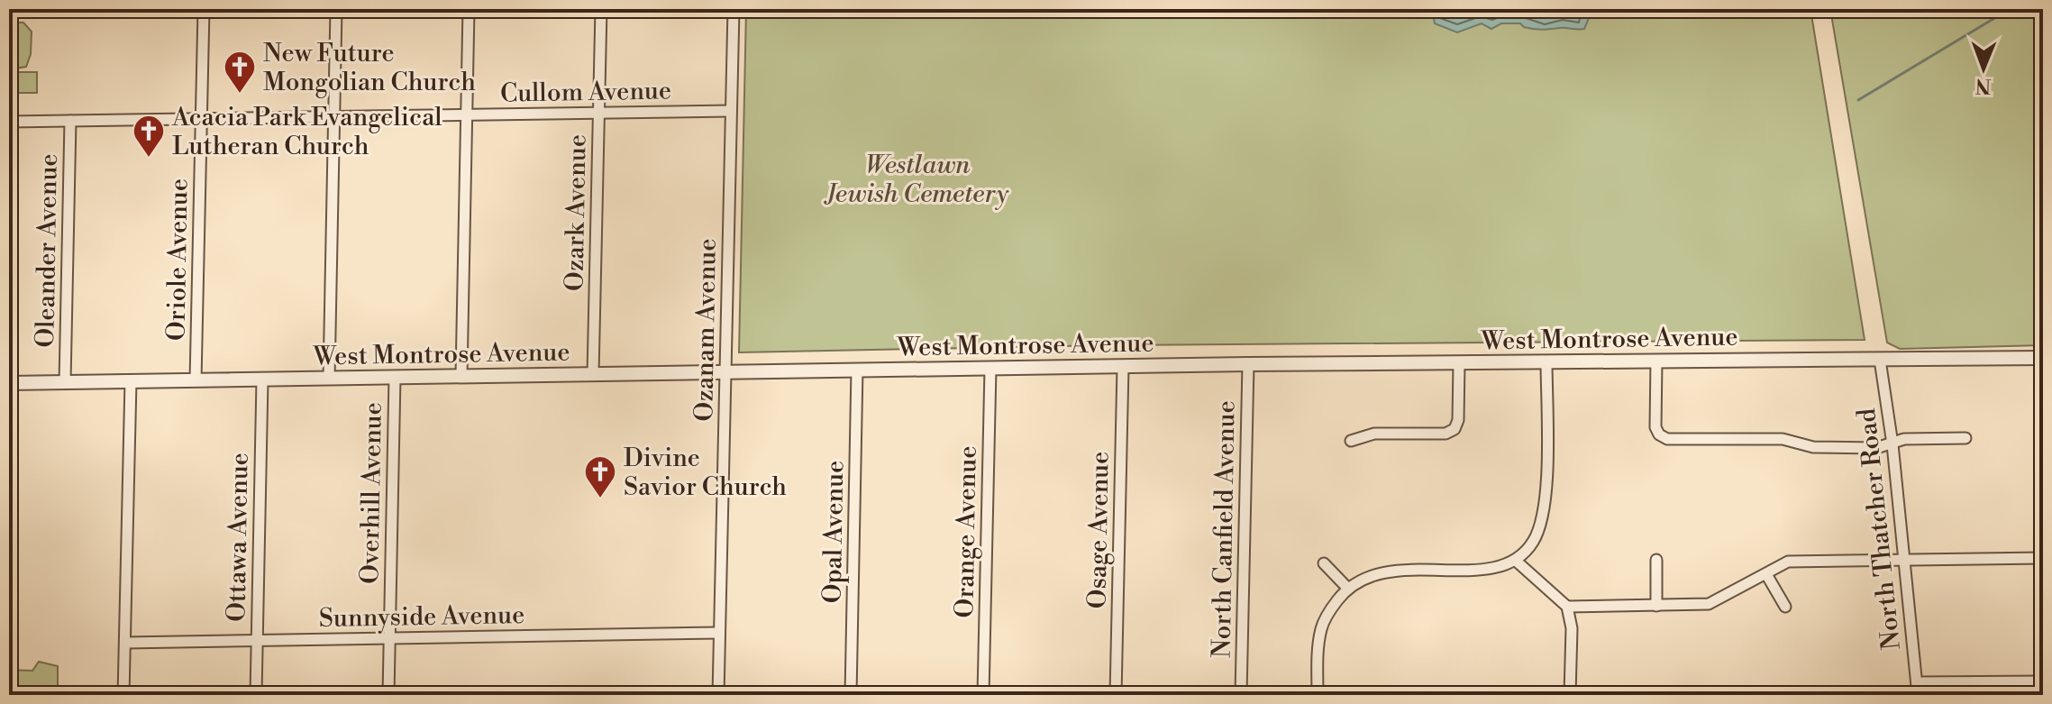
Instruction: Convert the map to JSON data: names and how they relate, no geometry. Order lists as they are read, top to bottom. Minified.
{"streets":{"street":["Cullom Avenue","Ozark Avenue","Oleander Avenue","Oriole Avenue","Ozanam Avenue","West Montrose Avenue","Overhill Avenue","North Canfield Avenue","North Thatcher Road","Osage Avenue","Opal Avenue","Orange Avenue","Ottawa Avenue","Sunnyside Avenue"]},"crossings":[["Cullom Avenue","Ozark Avenue"],["Cullom Avenue","Oleander Avenue"],["Cullom Avenue","Oriole Avenue"],["Cullom Avenue","Ozanam Avenue"],["Ozark Avenue","West Montrose Avenue"],["Oleander Avenue","West Montrose Avenue"],["Oriole Avenue","West Montrose Avenue"],["Ozanam Avenue","West Montrose Avenue"],["Ozanam Avenue","Sunnyside Avenue"],["West Montrose Avenue","Overhill Avenue"],["West Montrose Avenue","North Canfield Avenue"],["West Montrose Avenue","North Thatcher Road"],["West Montrose Avenue","Osage Avenue"],["West Montrose Avenue","Opal Avenue"],["West Montrose Avenue","Orange Avenue"],["West Montrose Avenue","Ottawa Avenue"],["Overhill Avenue","Sunnyside Avenue"],["Ottawa Avenue","Sunnyside Avenue"]],"parks":["Westlawn Jewish Cemetery"],"places":{"church":["New Future Mongolian Church","Acacia Park Evangelical Lutheran Church","Divine Savior Church"]},"north":"bottom"}
